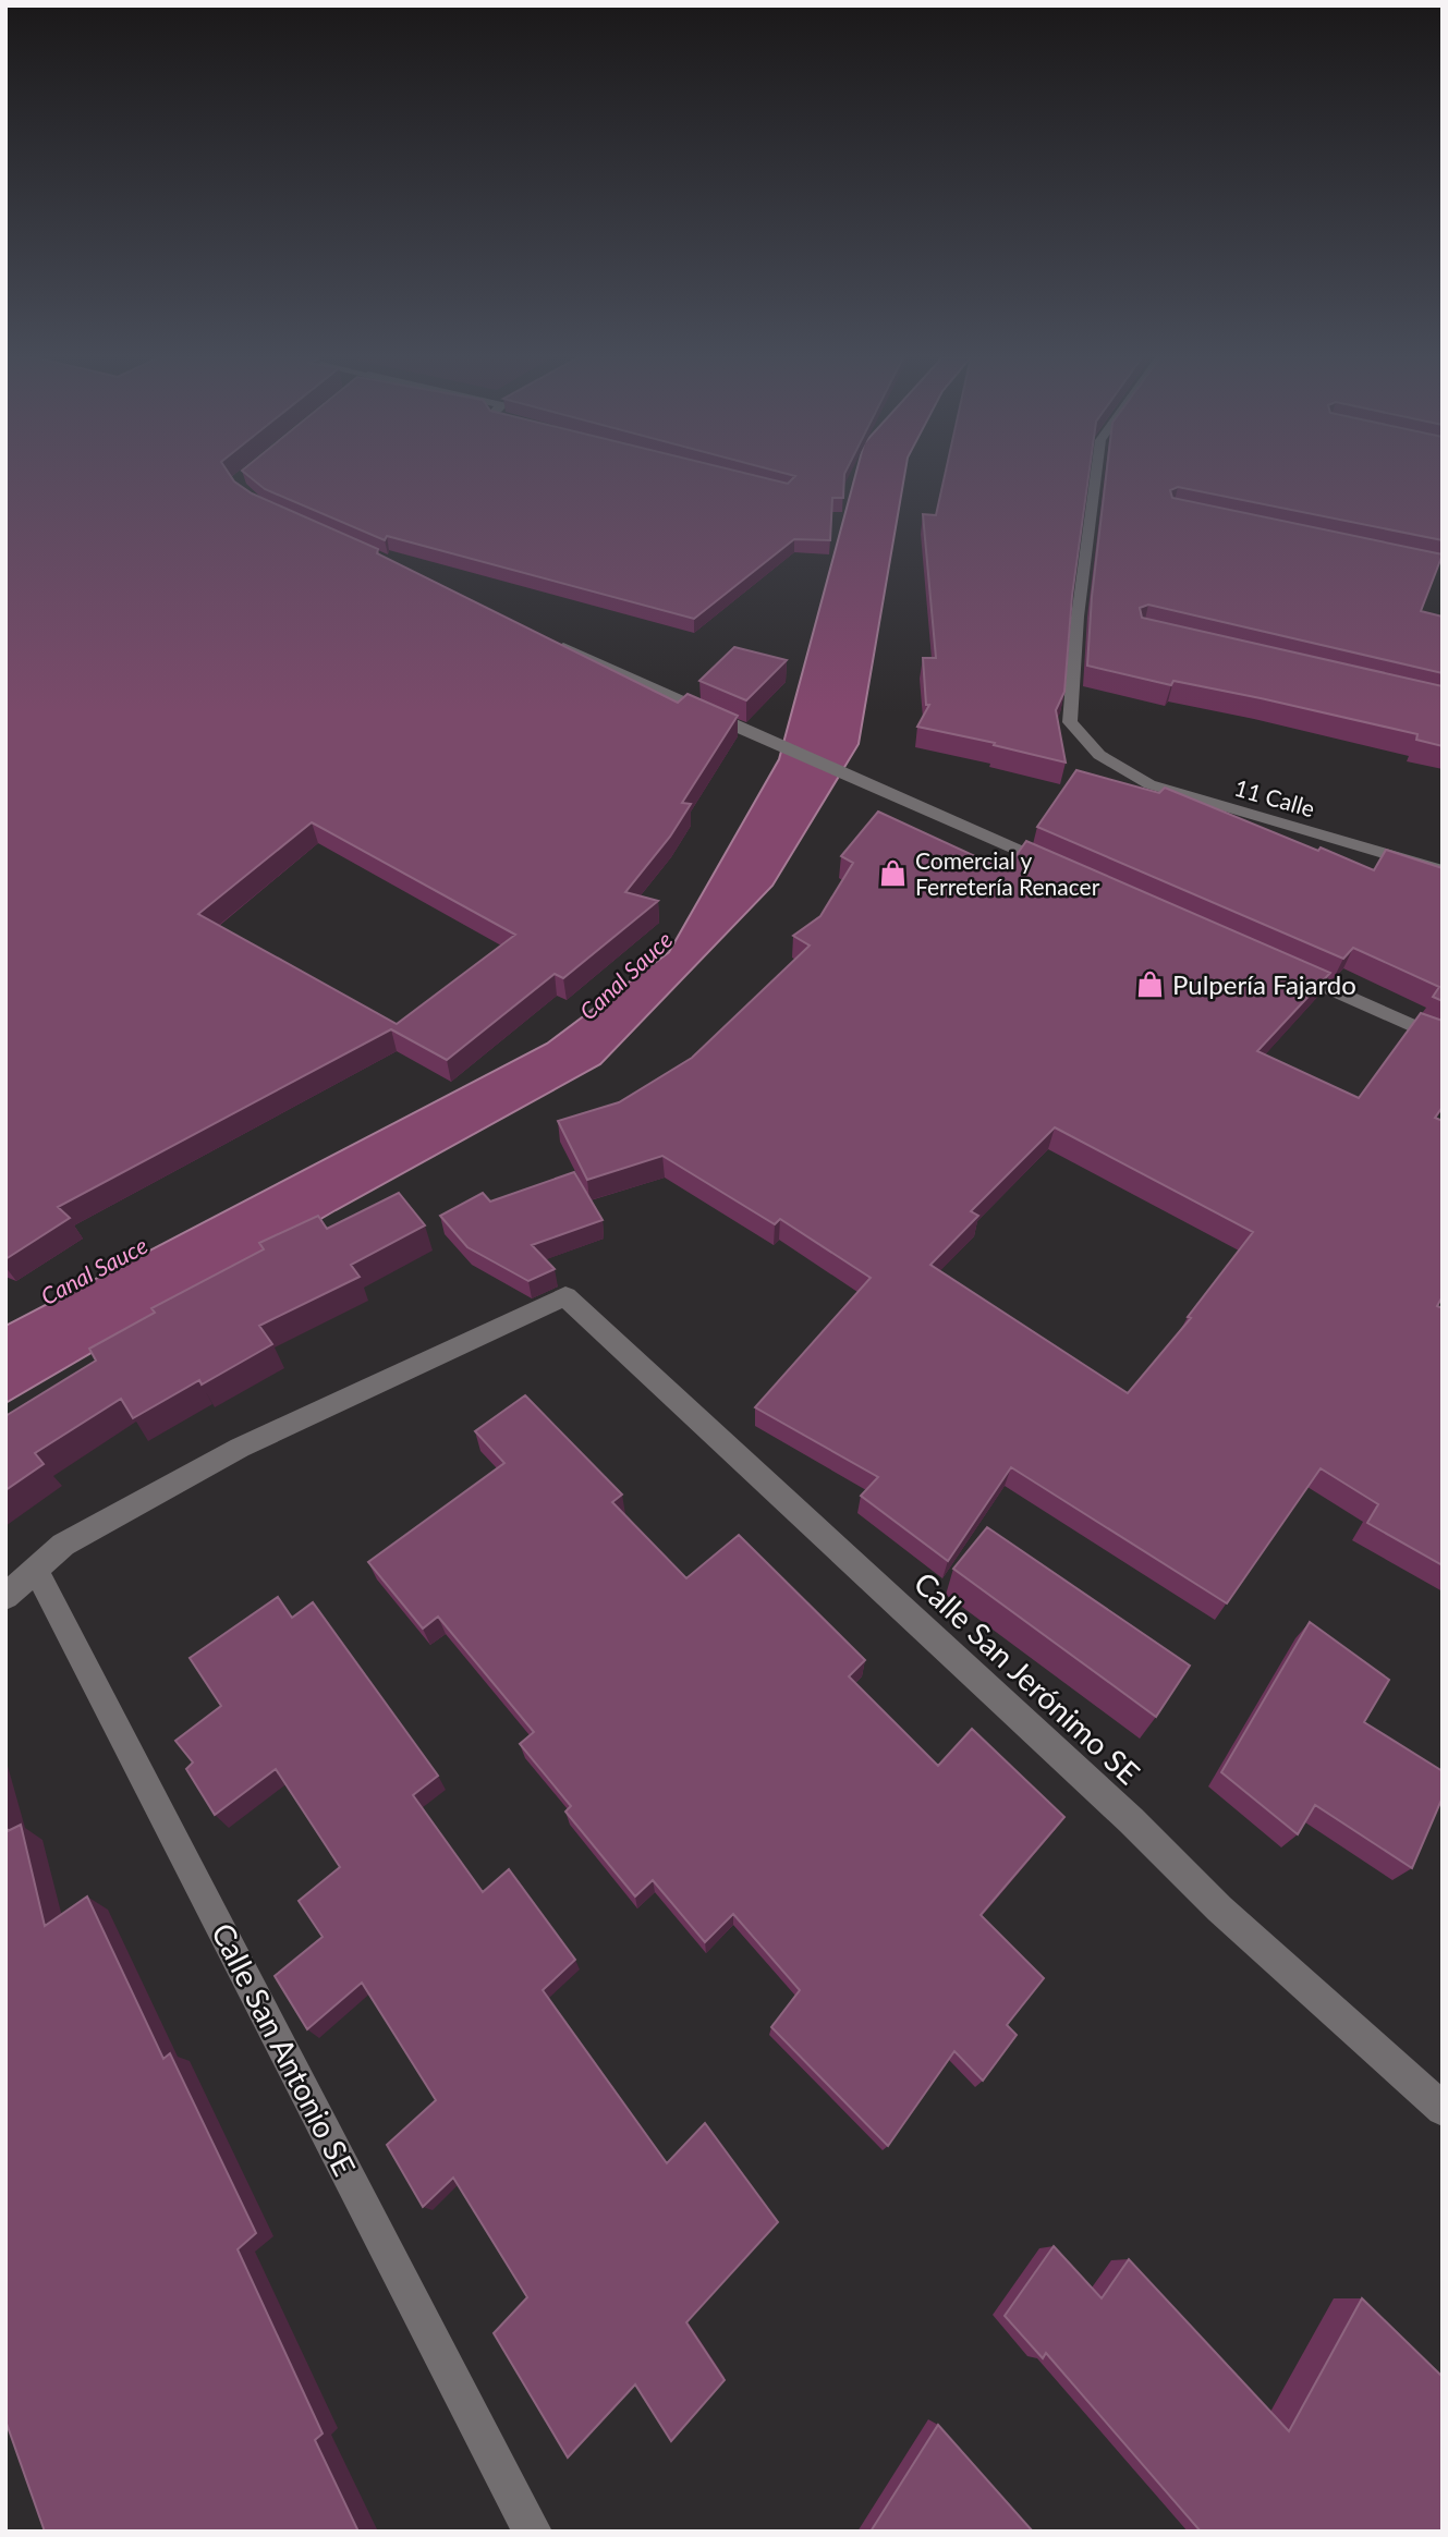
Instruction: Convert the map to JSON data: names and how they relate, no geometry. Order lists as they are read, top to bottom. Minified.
{"streets":{"street":["11 Calle","Calle San Jerónimo SE","Calle San Antonio SE"]},"crossings":[["Calle San Jerónimo SE","Calle San Antonio SE"]],"water":["Canal Sauce"],"places":{"shop":["Comercial y Ferretería Renacer","Pulpería Fajardo"]}}
